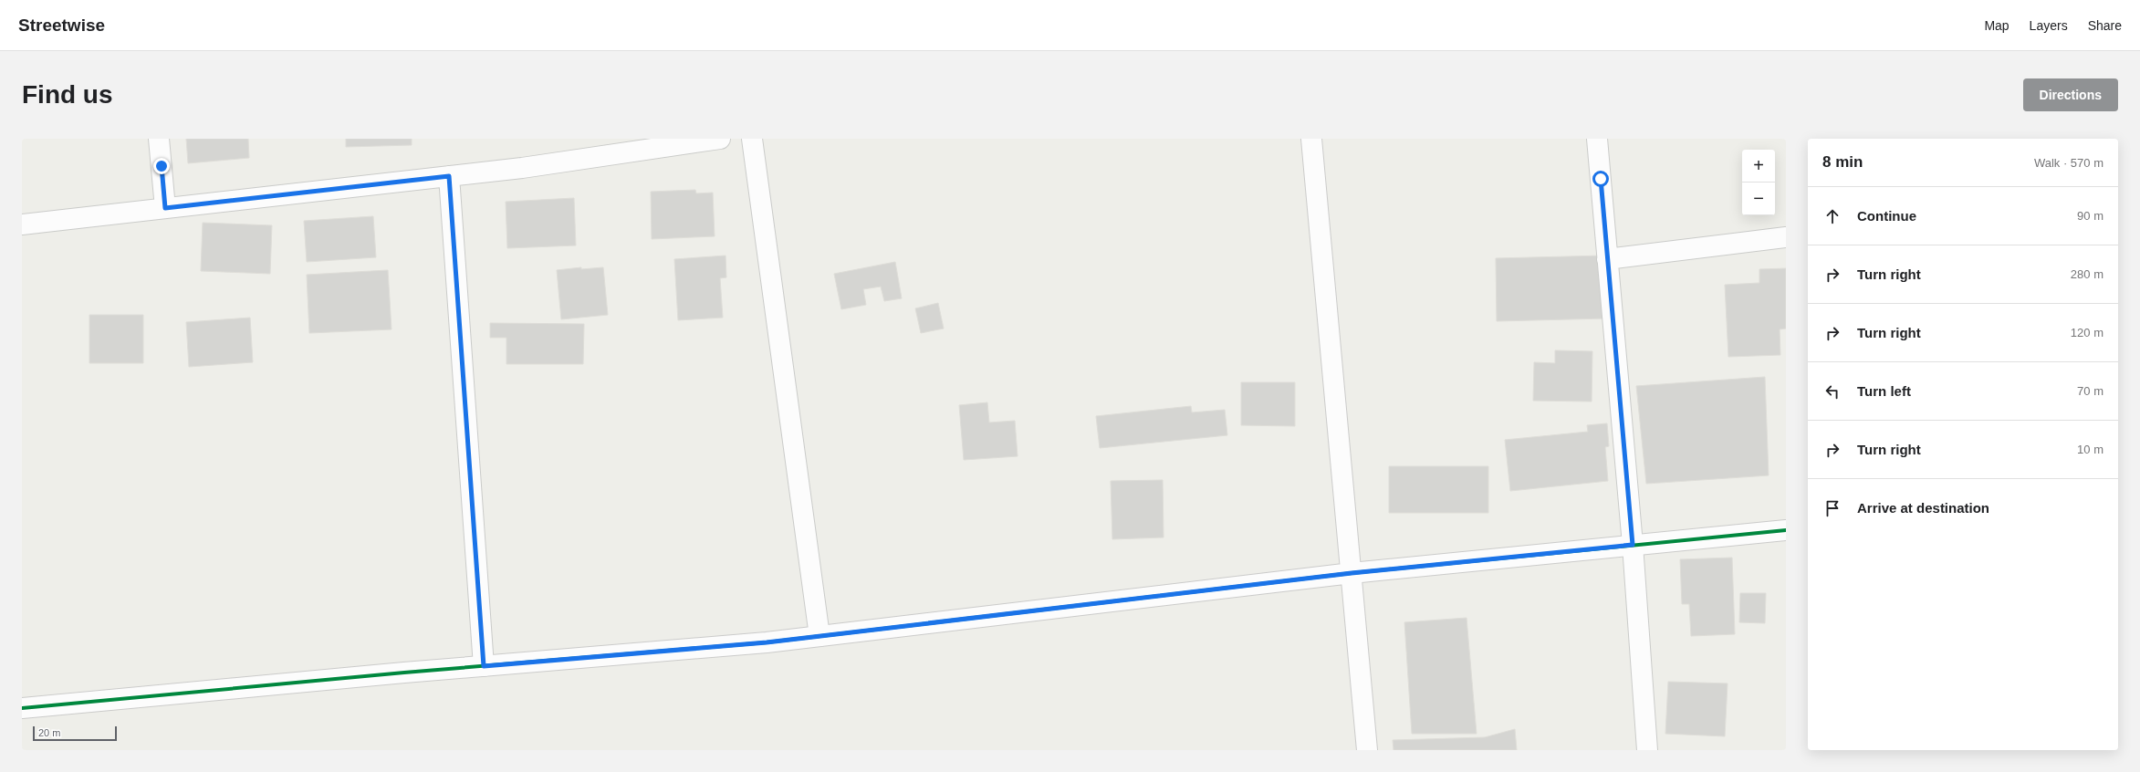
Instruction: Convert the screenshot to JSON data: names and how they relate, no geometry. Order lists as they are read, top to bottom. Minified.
{"scale_bar":"20 m","page":{"header":"Streetwise","nav":["Map","Layers","Share"],"buttons":"Directions","title":"Find us","heading":["8 min","Walk · 570 m"],"map_buttons":["+","−"],"list":[["Continue","90 m"],["Turn right","280 m"],["Turn right","120 m"],["Turn left","70 m"],["Turn right","10 m"],"Arrive at destination"],"scale":"20 m"}}
